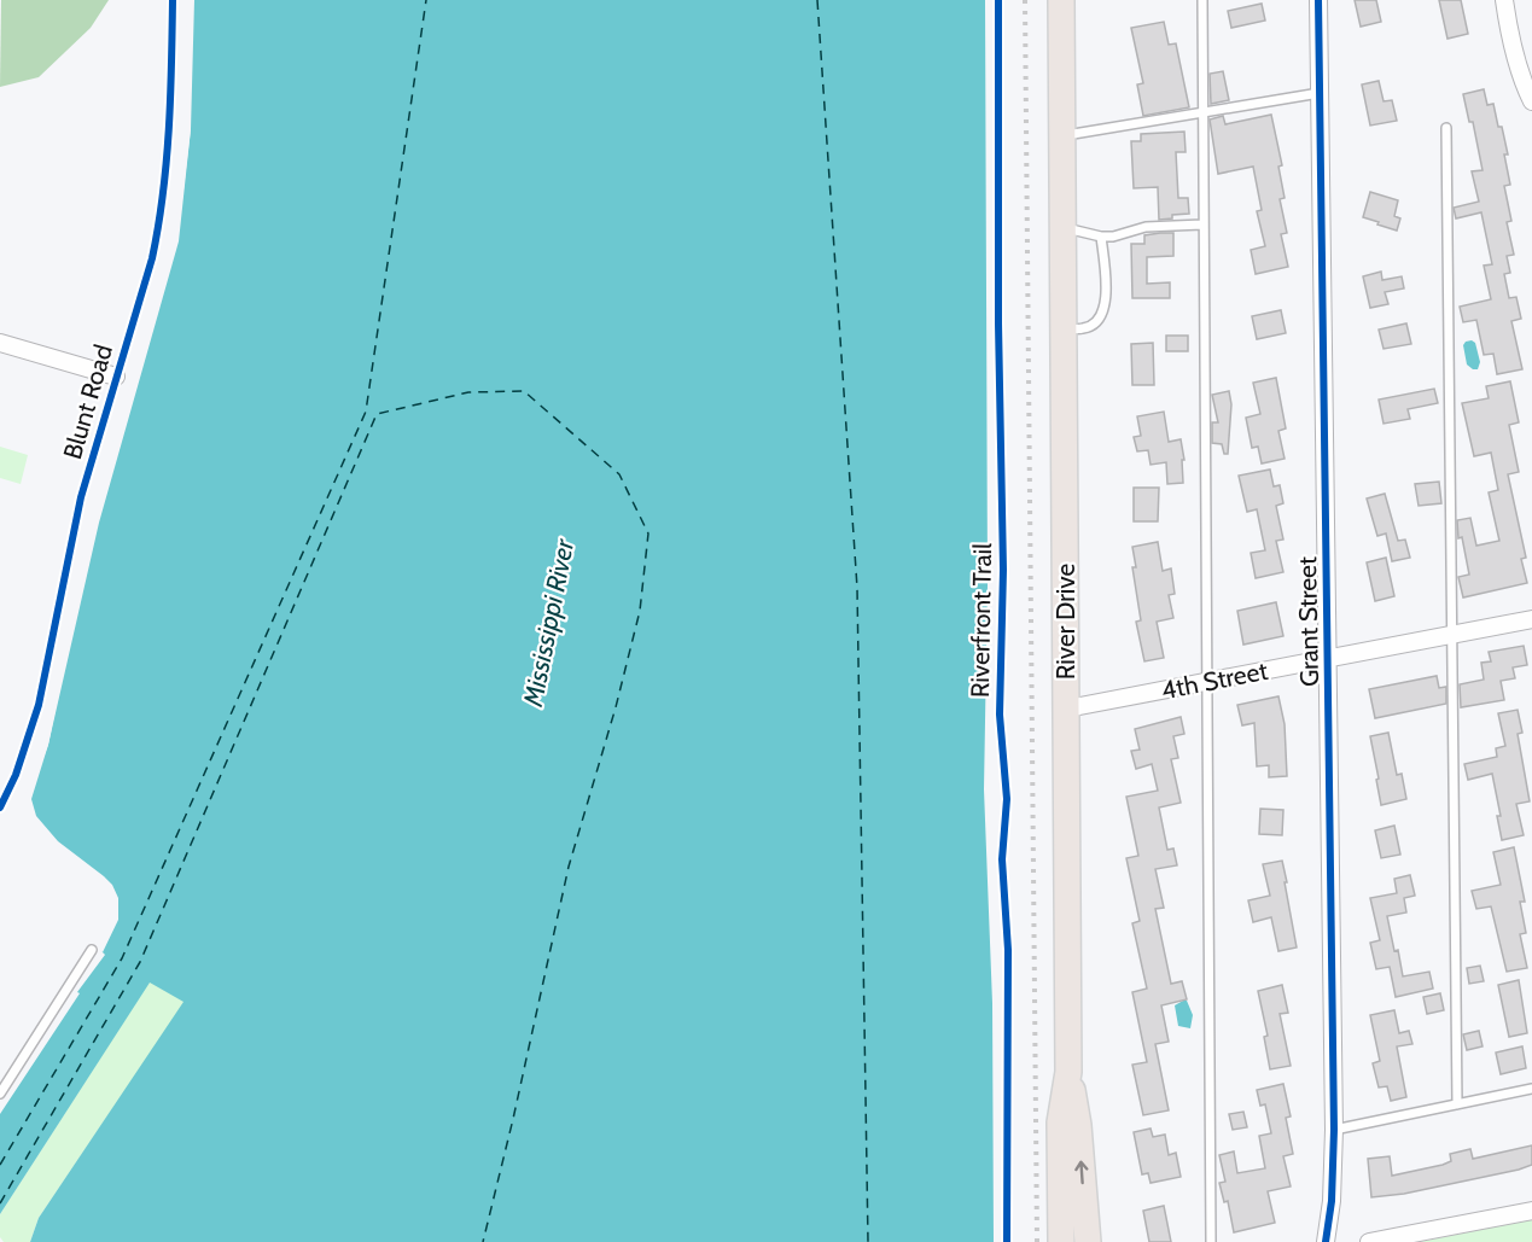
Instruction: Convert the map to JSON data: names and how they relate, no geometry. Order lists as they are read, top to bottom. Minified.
{"streets":{"main road":["River Drive"],"street":["Grant Street","4th Street"],"cycle path":["Blunt Road","Riverfront Trail"]},"crossings":[["River Drive","4th Street"],["Grant Street","4th Street"]],"water":["Mississippi River"]}
